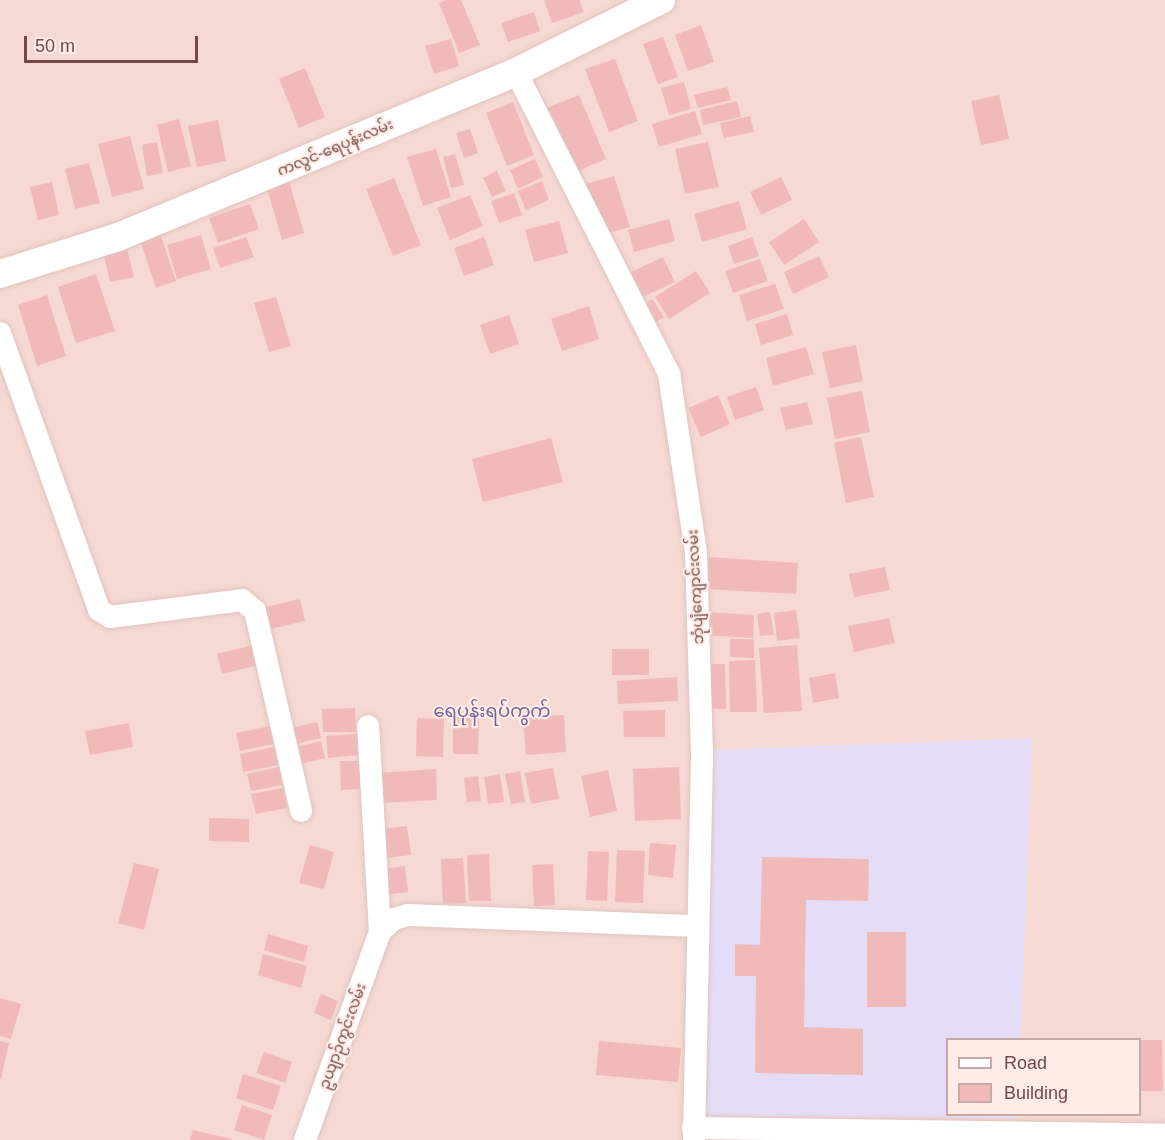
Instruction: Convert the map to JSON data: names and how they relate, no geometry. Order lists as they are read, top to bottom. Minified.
{"streets":{"street":["ကလွင်-ရေပုန်းလမ်း","ဘုံပျံကျောင်းလမ်း","ဥယျာဉ်ကွင်းလမ်း"]},"crossings":[["ကလွင်-ရေပုန်းလမ်း","ဘုံပျံကျောင်းလမ်း"]],"districts":["ရေပုန်းရပ်ကွက်"],"legend":["Road","Building"],"scale_bar":"50 m"}
